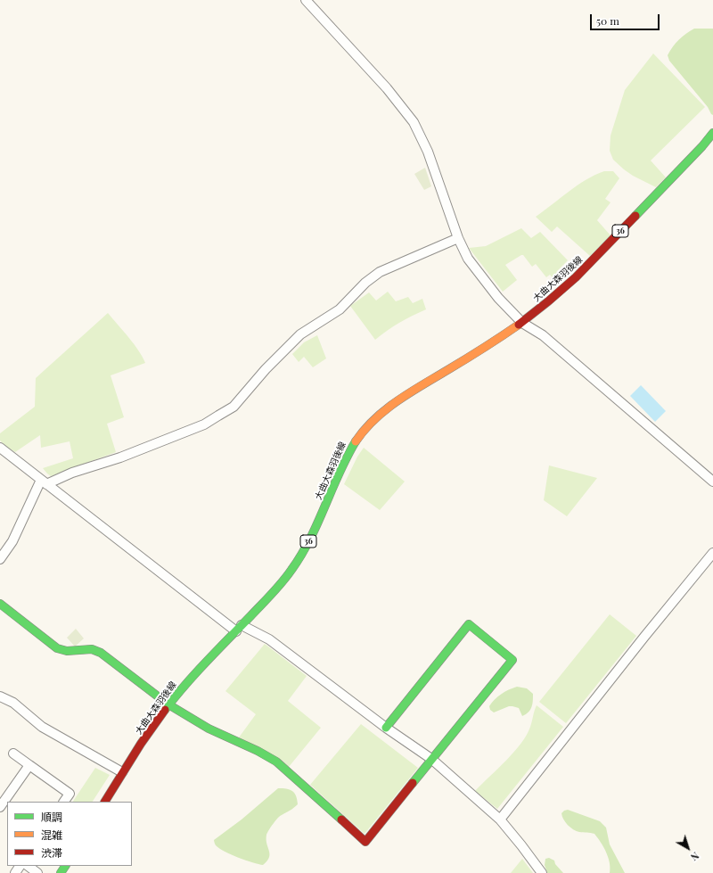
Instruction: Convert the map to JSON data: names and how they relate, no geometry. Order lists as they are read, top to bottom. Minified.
{"streets":{"main road":["36","大曲大森羽後線"]},"legend":["順調","混雑","渋滞"],"scale_bar":"50 m","north":"bottom right"}
